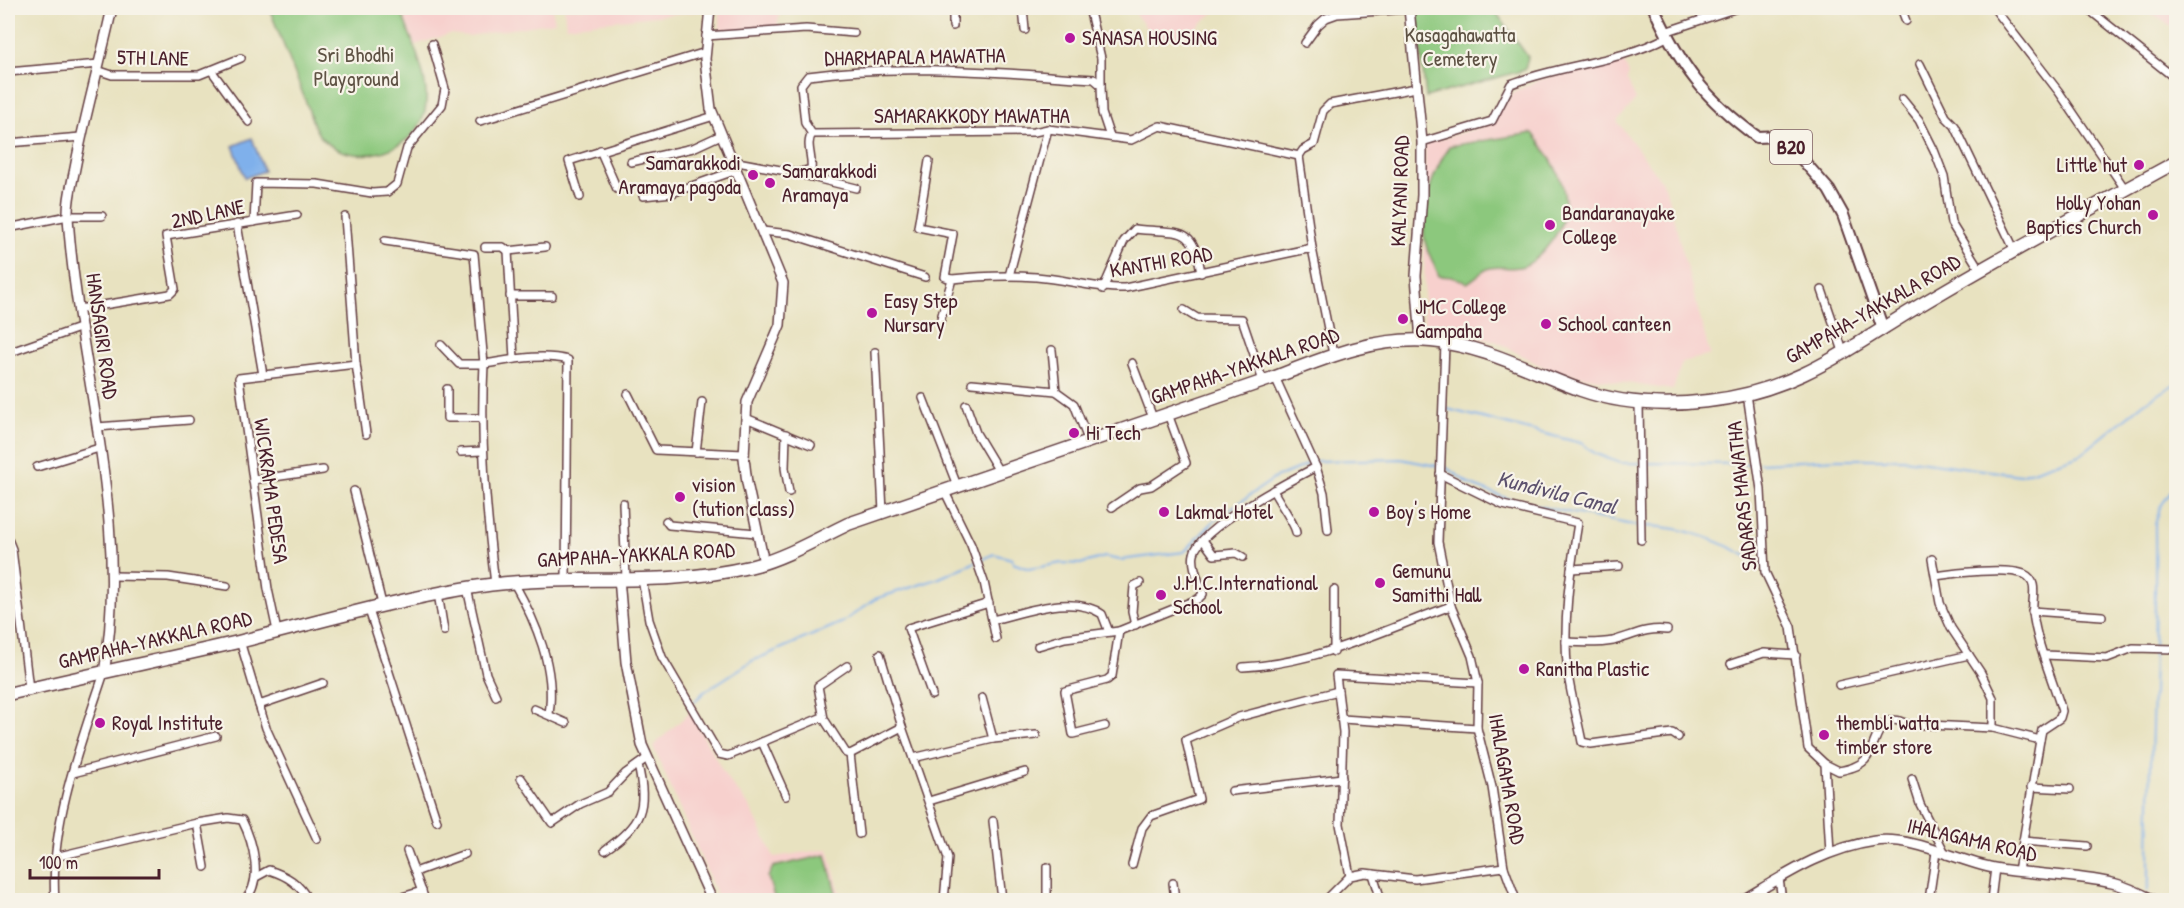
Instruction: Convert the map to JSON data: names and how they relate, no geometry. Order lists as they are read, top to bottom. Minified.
{"streets":{"highway":["GAMPAHA-YAKKALA ROAD"],"main road":["B20"],"street":["DHARMAPALA MAWATHA","5TH LANE","SAMARAKKODY MAWATHA","KALYANI ROAD","2ND LANE","KANTHI ROAD","HANSAGIRI ROAD","WICKRAMA PEDESA","SADARAS MAWATHA","IHALAGAMA ROAD"]},"crossings":[["DHARMAPALA MAWATHA","SAMARAKKODY MAWATHA"],["5TH LANE","HANSAGIRI ROAD"],["B20","GAMPAHA-YAKKALA ROAD"],["KALYANI ROAD","GAMPAHA-YAKKALA ROAD"],["2ND LANE","HANSAGIRI ROAD"],["GAMPAHA-YAKKALA ROAD","HANSAGIRI ROAD"],["GAMPAHA-YAKKALA ROAD","WICKRAMA PEDESA"],["GAMPAHA-YAKKALA ROAD","SADARAS MAWATHA"],["GAMPAHA-YAKKALA ROAD","IHALAGAMA ROAD"]],"water":["Kundivila Canal"],"parks":["Kasagahawatta Cemetery","Sri Bhodhi Playground"],"places":["SANASA HOUSING","Little hut","Samarakkodi Aramaya pagoda","Samarakkodi Aramaya","Holly Yohan Baptics Church","Bandaranayake College","Easy Step Nursary","JMC College Gampaha","School canteen","Hi Tech","vision (tution class)","Lakmal Hotel","Boy's Home","Gemunu Samithi Hall","J.M.C.International School","Ranitha Plastic","Royal Institute","thembli watta timber store"],"scale_bar":"100 m"}
